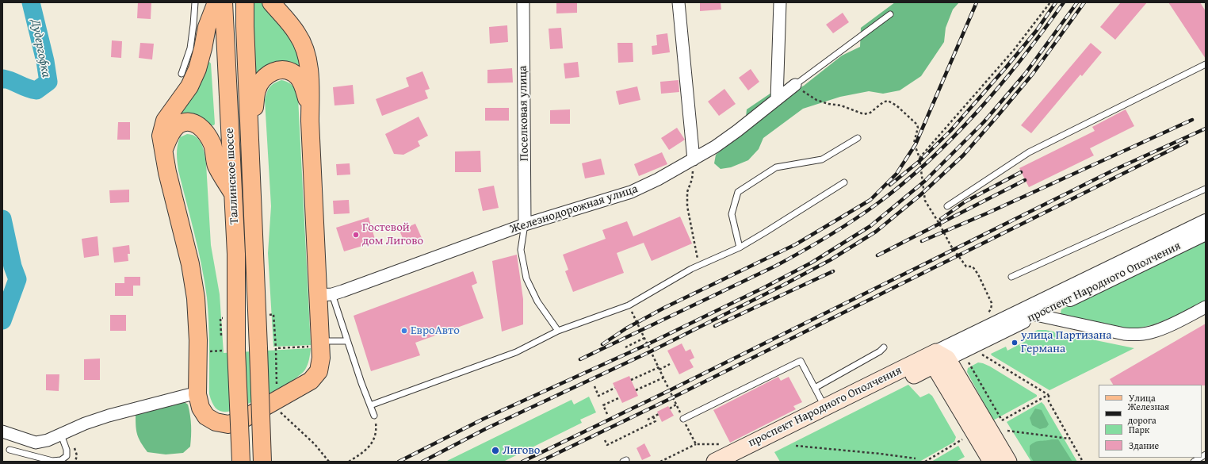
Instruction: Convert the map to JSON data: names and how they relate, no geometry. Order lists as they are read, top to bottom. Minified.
{"streets":{"main road":["Таллинское шоссе","проспект Народного Ополчения"],"street":["Поселковая улица","Железнодорожная улица"]},"crossings":[["Поселковая улица","Железнодорожная улица"]],"water":["Дудергофка"],"places":["Гостевой дом Лигово","ЕвроАвто","улица Партизана Германа","Лигово"],"legend":["Улица","Железная дорога","Парк","Здание"]}
